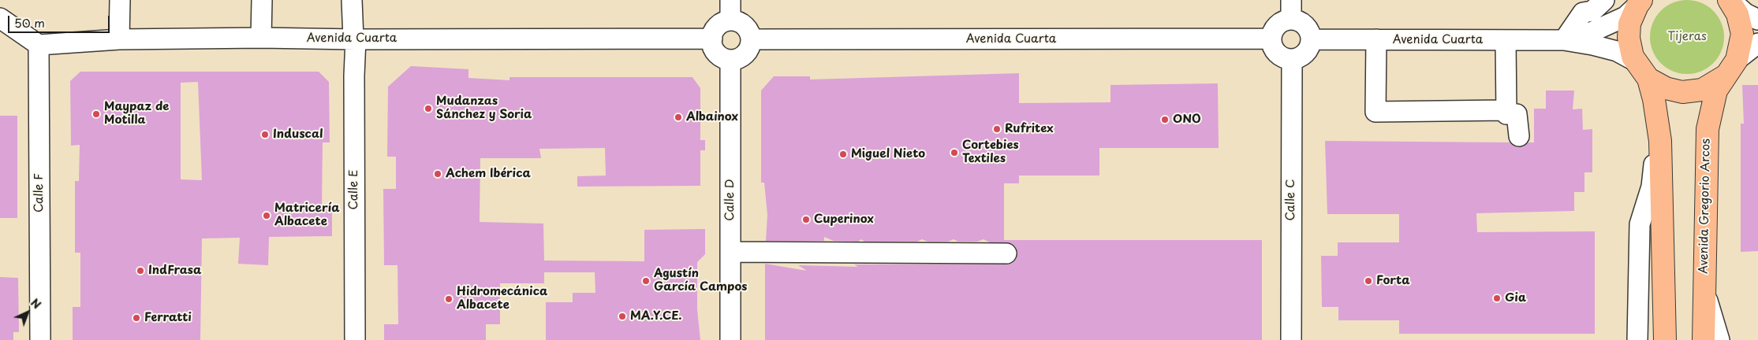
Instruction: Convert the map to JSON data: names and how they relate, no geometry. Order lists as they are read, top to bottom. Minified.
{"streets":{"main road":["Avenida Gregorio Arcos"],"street":["Avenida Cuarta","Calle E","Calle F","Calle D","Calle C"]},"crossings":[["Avenida Cuarta","Calle E"],["Avenida Cuarta","Calle F"],["Avenida Cuarta","Calle D"],["Avenida Cuarta","Calle C"]],"parks":["Tijeras"],"places":["Mudanzas Sánchez y Soria","Maypaz de Motilla","Albainox","ONO","Rufritex","Induscal","Cortebies Textiles","Miguel Nieto","Achem Ibérica","Matricería Albacete","Cuperinox","IndFrasa","Agustín García Campos","Forta","Gia","Hidromecánica Albacete","MA.Y.CE.","Ferratti"],"scale_bar":"50 m","north":"top right"}
